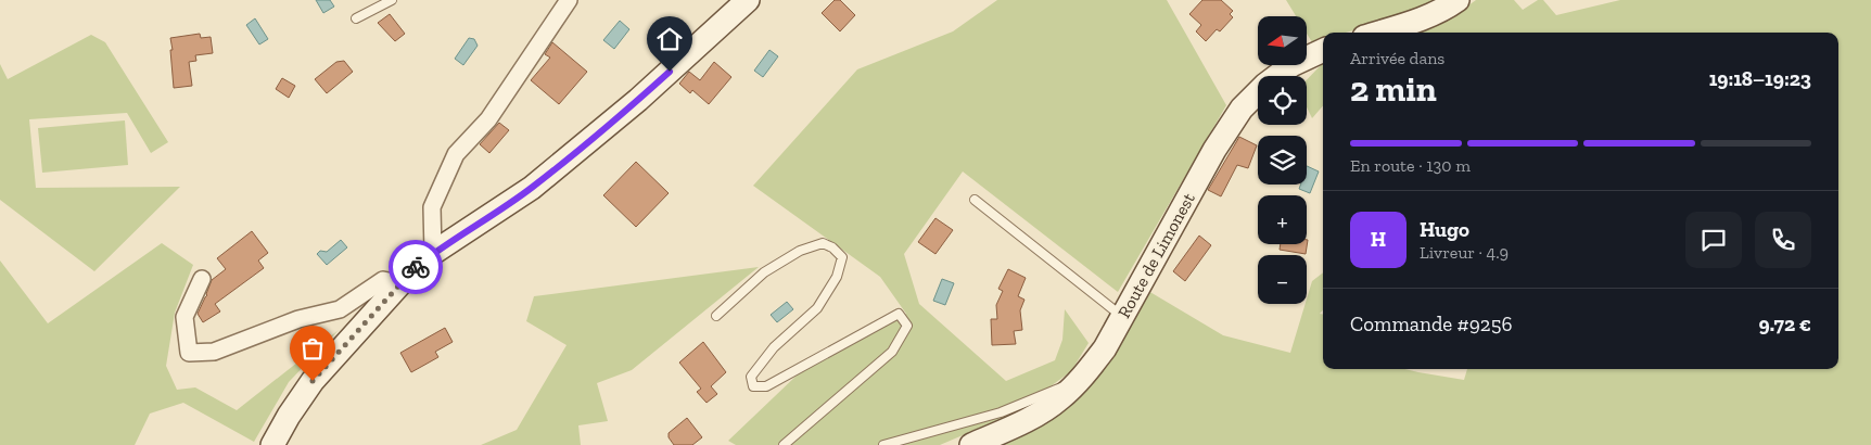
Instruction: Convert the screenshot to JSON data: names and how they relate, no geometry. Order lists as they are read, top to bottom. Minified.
{"streets":{"street":["Route de Limonest"]},"north":"left","page":{"map_buttons":["+","−"],"heading":["2 min","Arrivée dans","19:18–19:23"],"panel":["Hugo","Livreur · 4.9","Commande #9256","9.72 €"],"bar":"En route · 130 m","round":"H"}}
